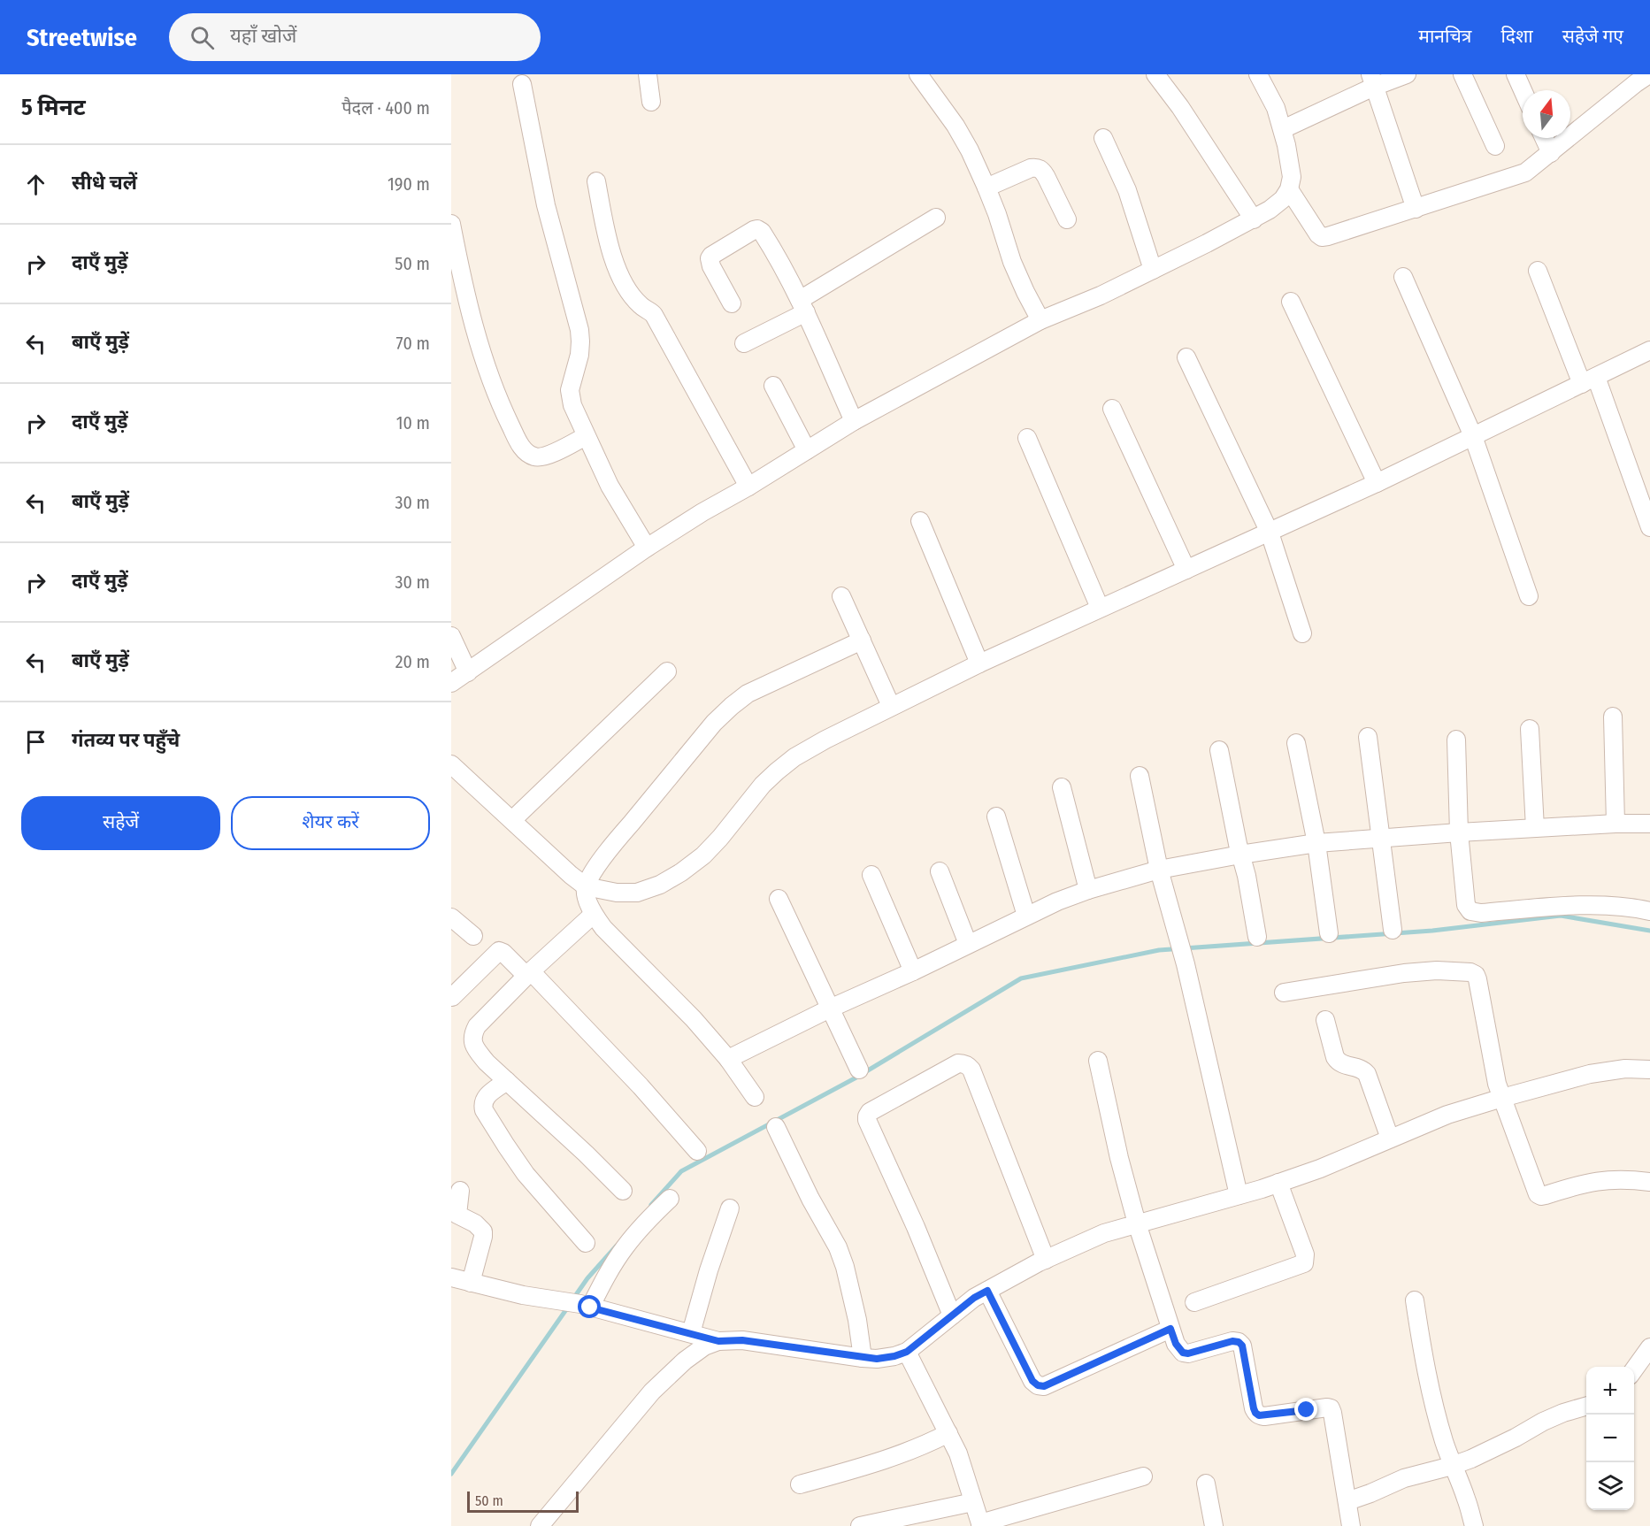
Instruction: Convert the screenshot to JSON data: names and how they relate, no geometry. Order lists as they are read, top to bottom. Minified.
{"scale_bar":"50 m","north":"top","page":{"header":"Streetwise","search":"यहाँ खोजें","nav":["मानचित्र","दिशा","सहेजे गए"],"heading":["5 मिनट","पैदल · 400 m"],"list":[["सीधे चलें","190 m"],["दाएँ मुड़ें","50 m"],["बाएँ मुड़ें","70 m"],["दाएँ मुड़ें","10 m"],["बाएँ मुड़ें","30 m"],["दाएँ मुड़ें","30 m"],["बाएँ मुड़ें","20 m"],"गंतव्य पर पहुँचे"],"buttons":["सहेजें","शेयर करें"],"map_buttons":["+","−"],"scale":"50 m"}}
